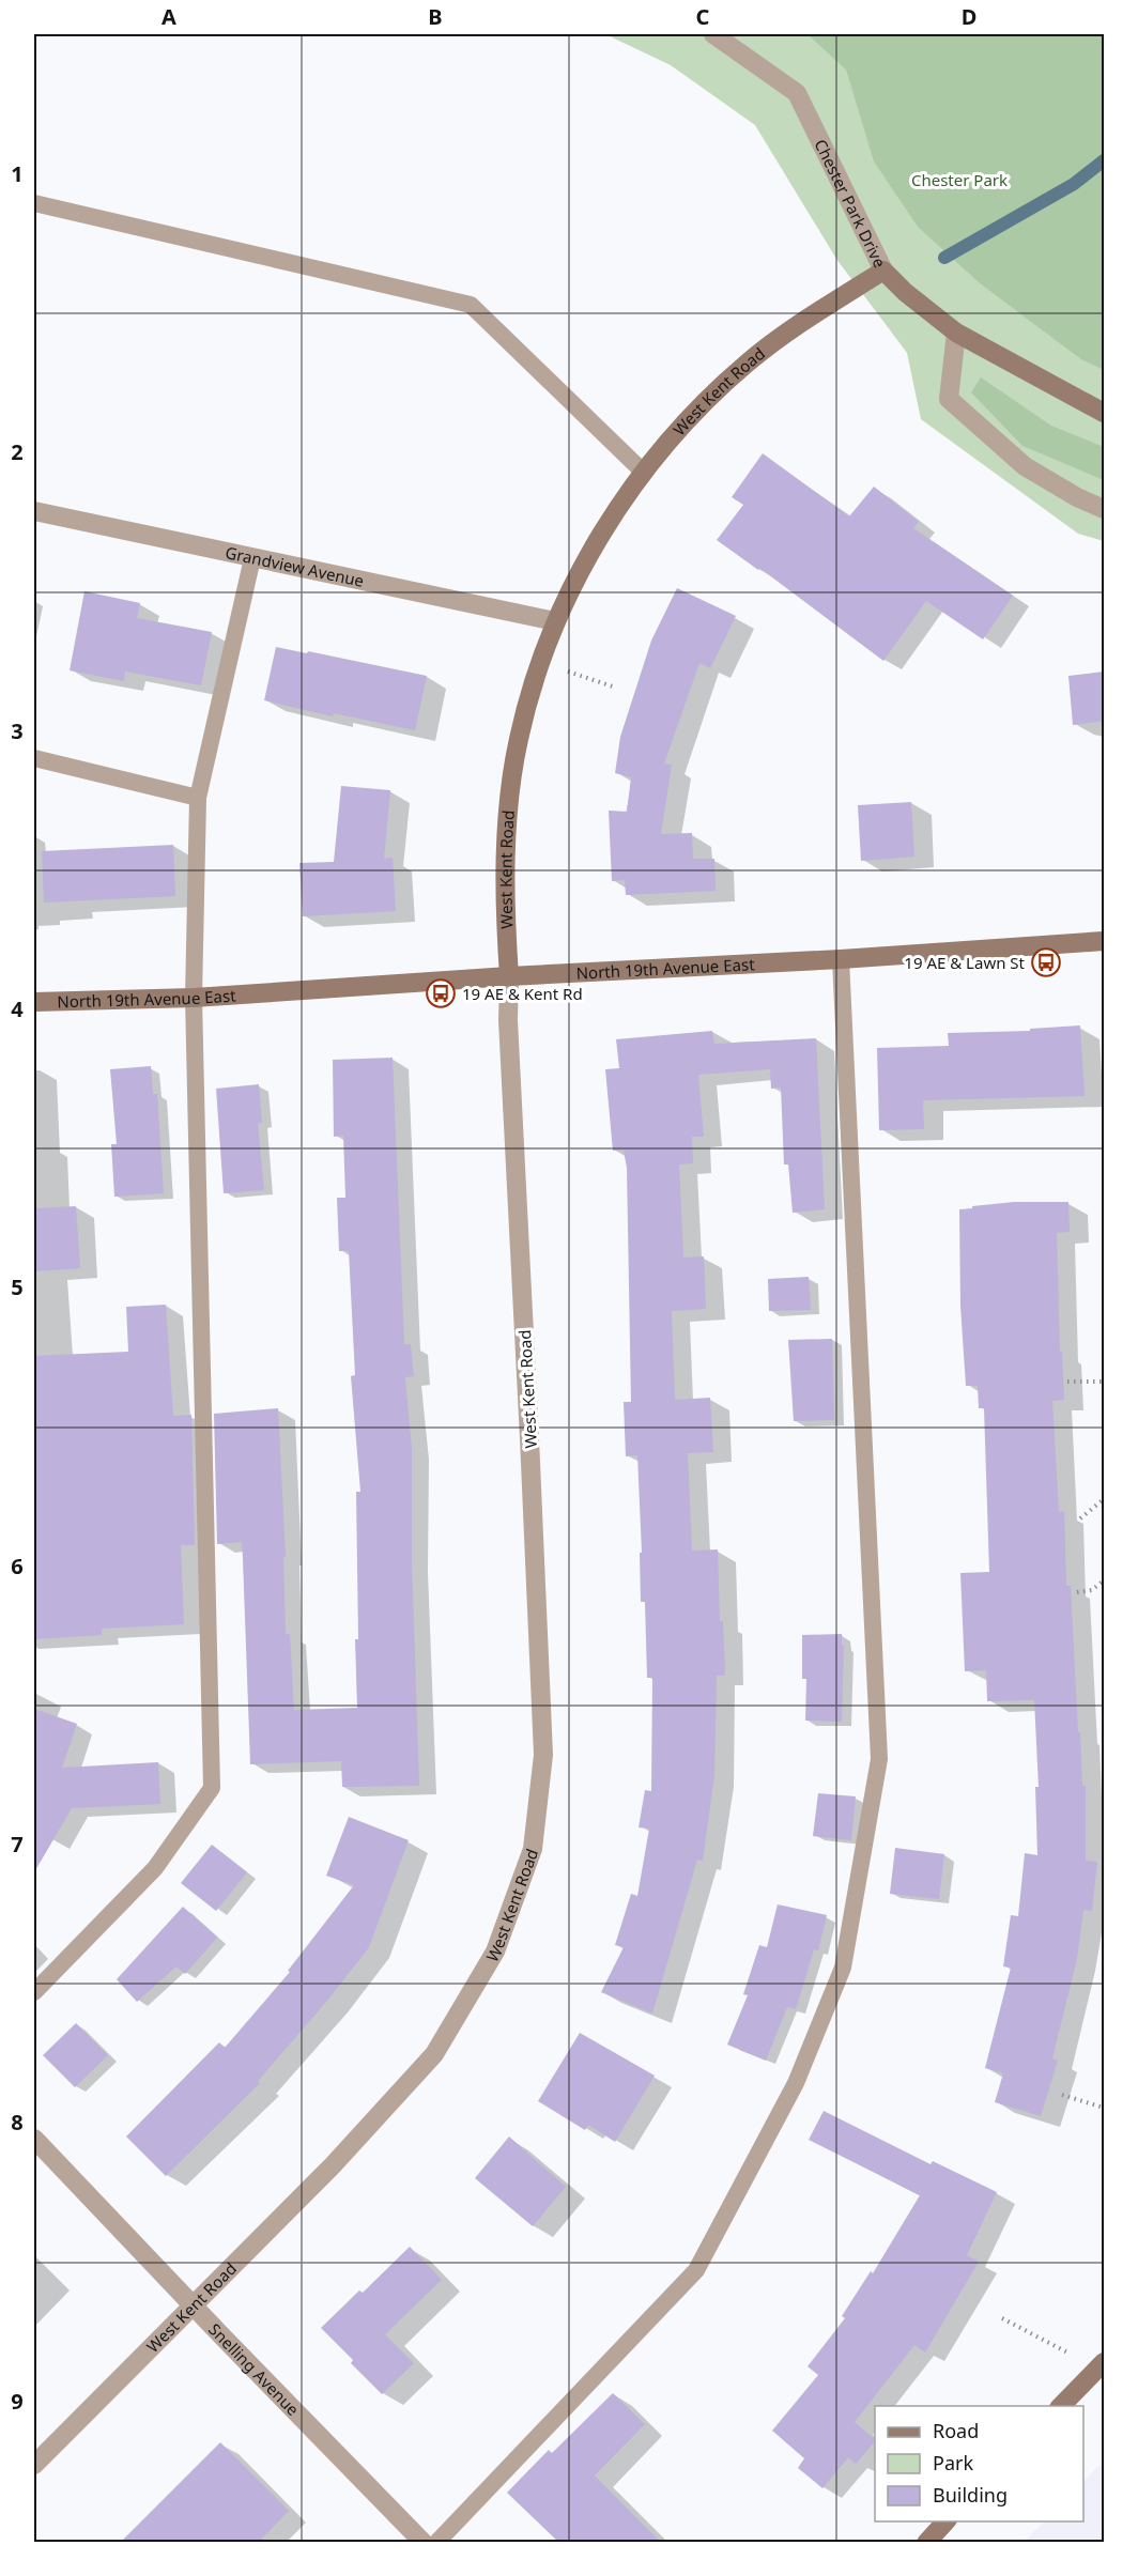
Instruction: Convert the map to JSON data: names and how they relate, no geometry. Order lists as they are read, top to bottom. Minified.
{"streets":{"street":["Chester Park Drive","West Kent Road","Grandview Avenue","North 19th Avenue East","Snelling Avenue"]},"crossings":[["Chester Park Drive","West Kent Road"],["West Kent Road","Grandview Avenue"],["West Kent Road","North 19th Avenue East"],["West Kent Road","Snelling Avenue"]],"parks":["Chester Park"],"places":{"bus stop":["19 AE & Lawn St","19 AE & Kent Rd"]},"legend":["Road","Park","Building"],"grid":{"columns":["A","B","C","D"],"rows":["1","2","3","4","5","6","7","8","9"]}}
